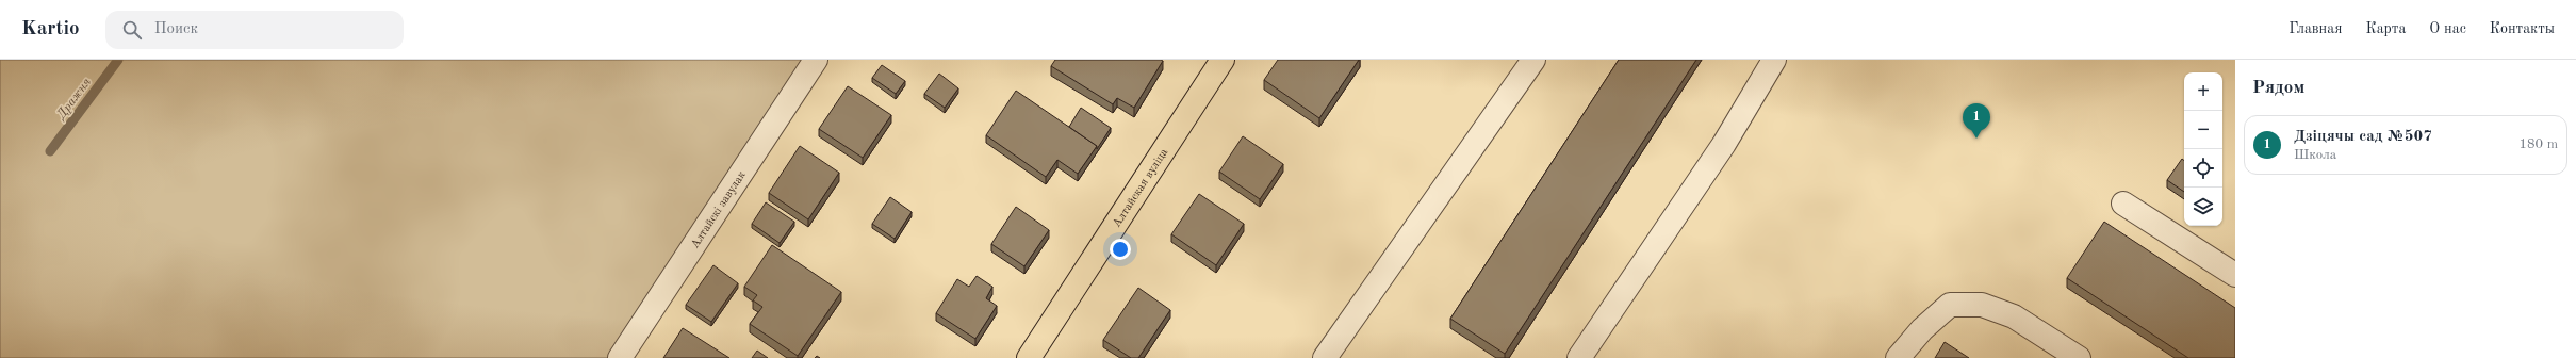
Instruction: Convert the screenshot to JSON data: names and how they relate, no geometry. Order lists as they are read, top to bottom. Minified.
{"streets":{"main road":["Алтайская вуліца"],"street":["Алтайскі завулак"]},"water":["Дражня"],"page":{"header":"Kartio","search":"Поиск","nav":["Главная","Карта","О нас","Контакты"],"heading":"Рядом","map_buttons":["+","−"],"pins":"1","list":[{"mark":"1","name":"Дзіцячы сад №507","note":"Школа","value":"180 m"}]}}
